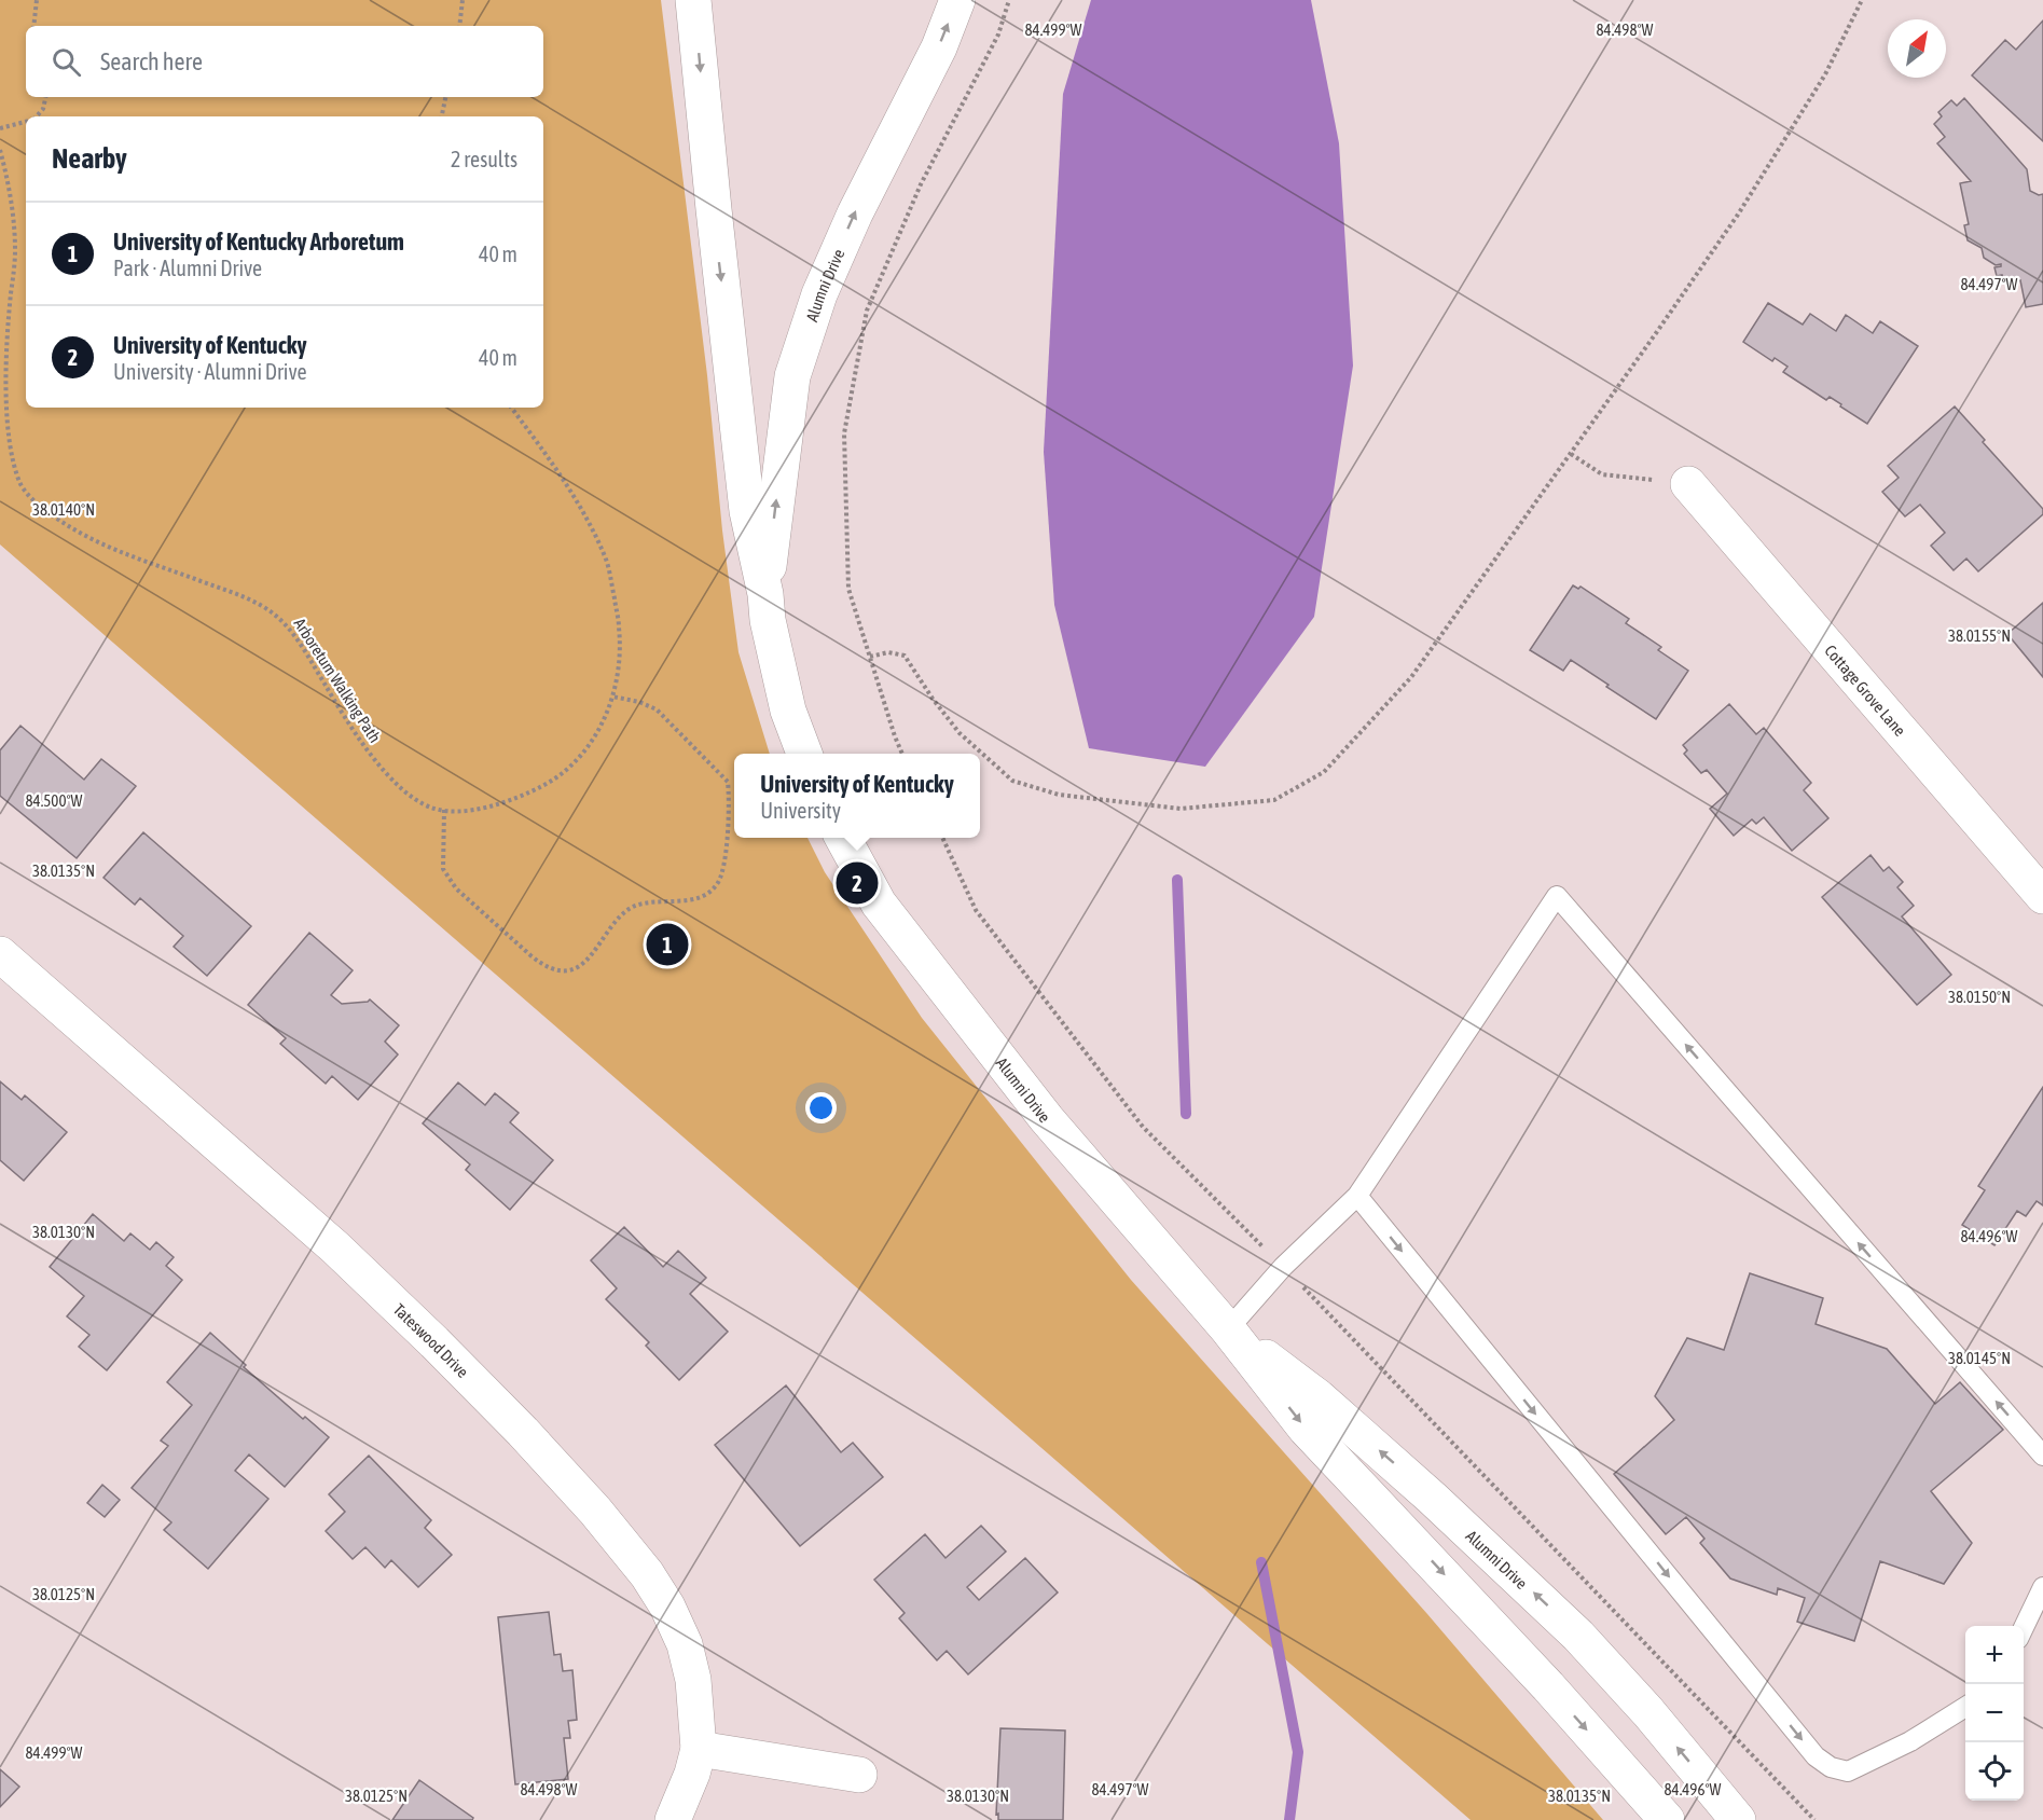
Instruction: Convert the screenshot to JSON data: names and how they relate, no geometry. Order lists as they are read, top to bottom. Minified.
{"streets":{"main road":["Alumni Drive","Cottage Grove Lane","Tateswood Drive"],"path":["Arboretum Walking Path"]},"north":"top right","page":{"search":"Search here","heading":["Nearby","2 results"],"list":[{"mark":"1","name":"University of Kentucky Arboretum","note":"Park · Alumni Drive","value":"40 m"},{"mark":"2","name":"University of Kentucky","note":"University · Alumni Drive","value":"40 m"}],"popup":["University of Kentucky","University"],"pins":["2","1"],"map_buttons":["+","−"]},"coordinates":["84.499°W","84.498°W","84.497°W","38.0140°N","38.0155°N","84.500°W","38.0135°N","38.0150°N","38.0130°N","84.496°W","38.0145°N","38.0125°N"]}
